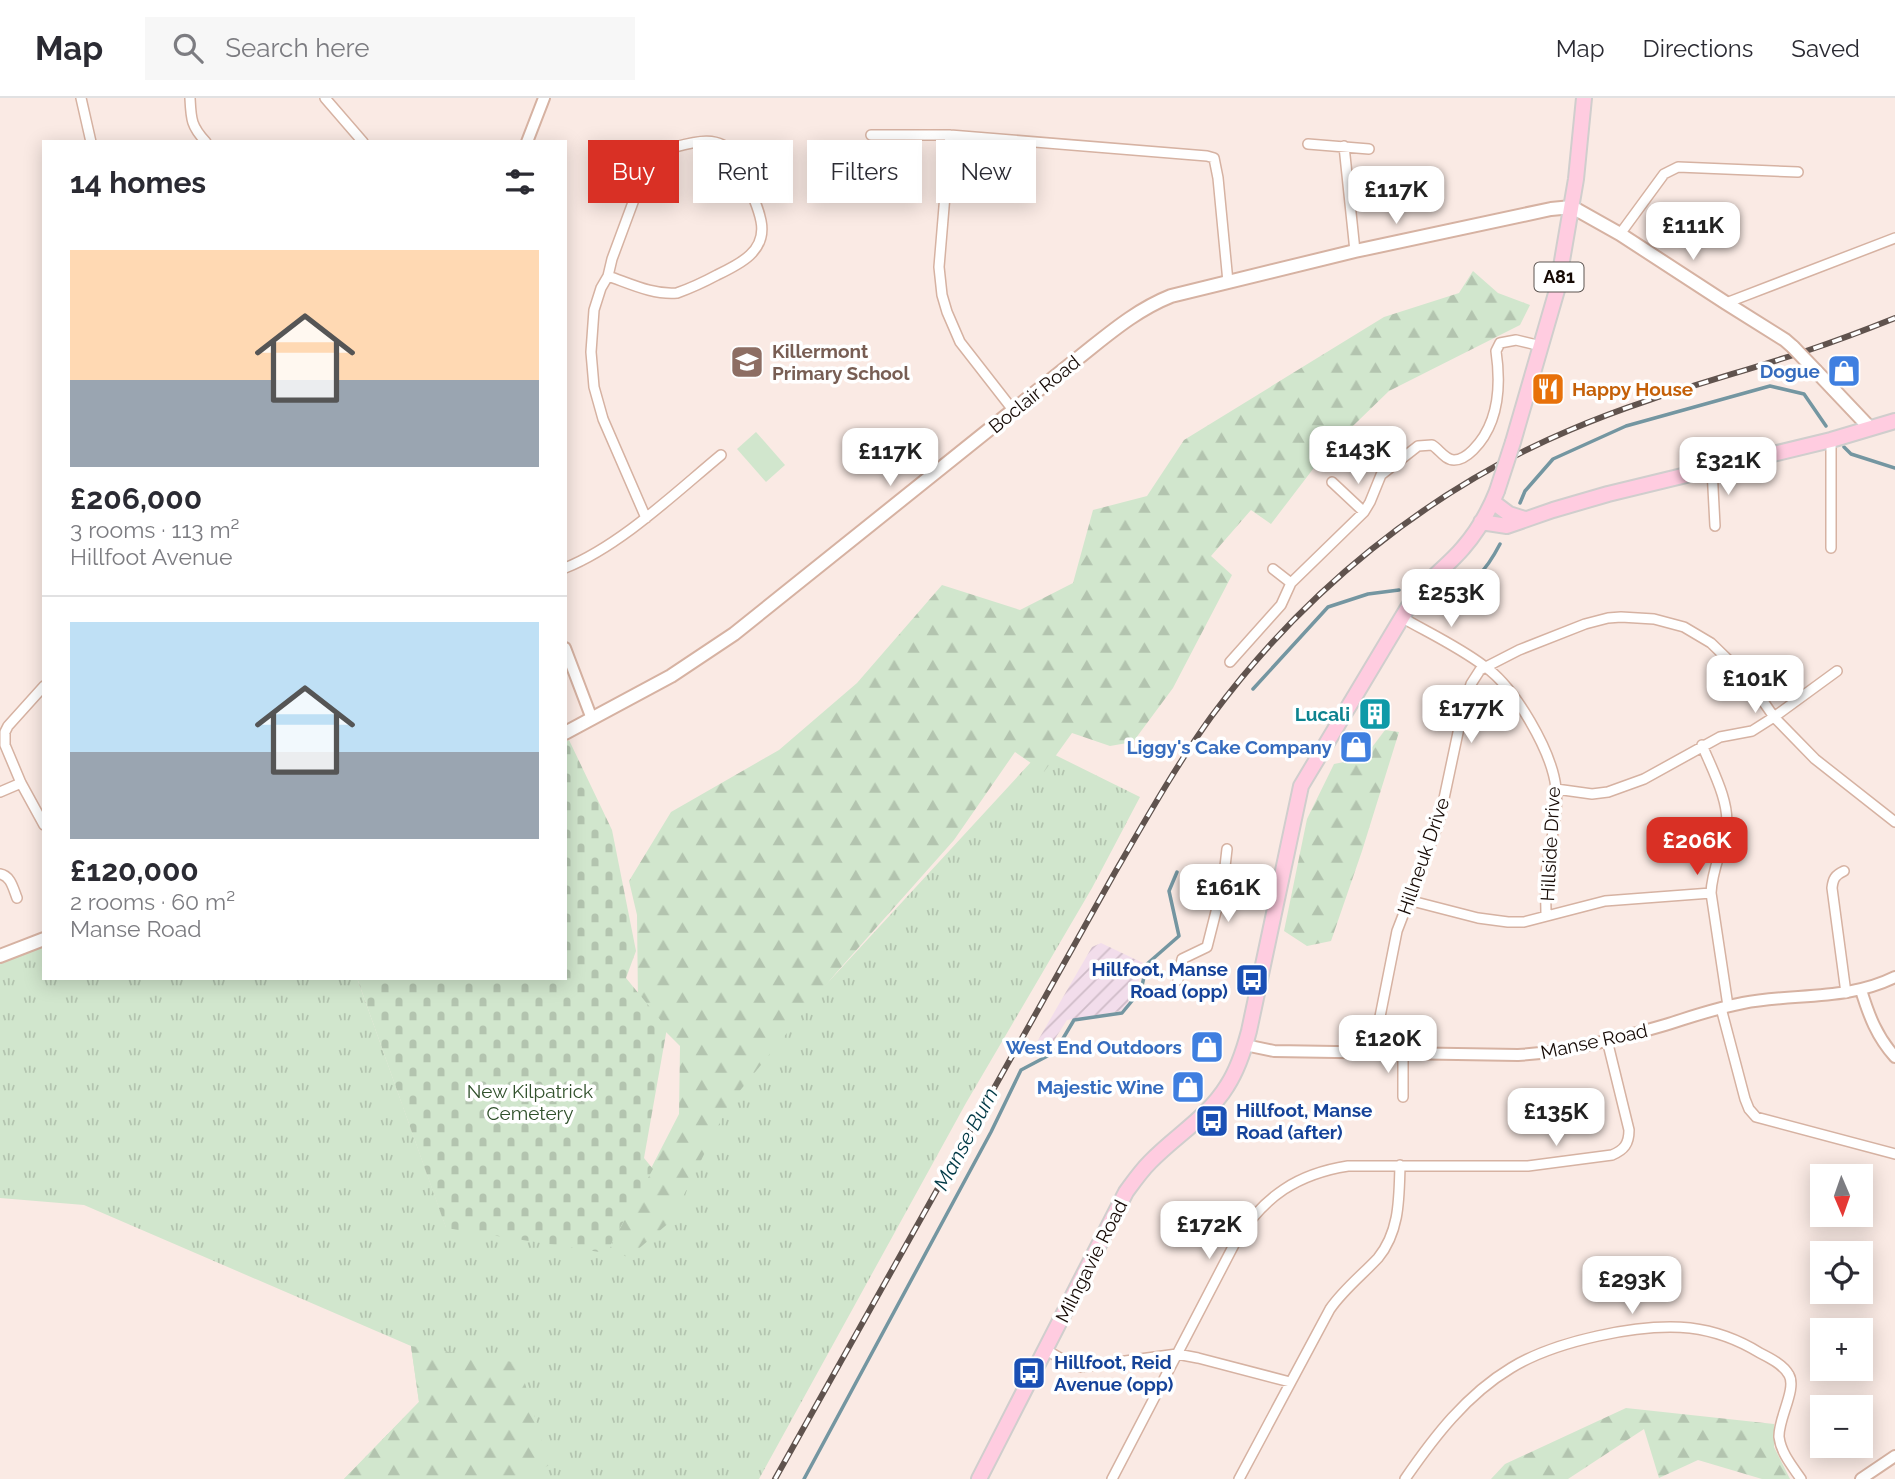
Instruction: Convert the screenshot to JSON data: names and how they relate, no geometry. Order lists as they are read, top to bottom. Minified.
{"streets":{"main road":["A81","Boclair Road","Milngavie Road"],"street":["Hillside Drive","Hillneuk Drive","Manse Road"]},"crossings":[["Boclair Road","Milngavie Road"],["Hillside Drive","Hillneuk Drive"],["Hillside Drive","Milngavie Road"],["Hillneuk Drive","Manse Road"],["Manse Road","Milngavie Road"]],"water":["Manse Burn"],"parks":["New Kilpatrick Cemetery"],"places":{"school or university":["Killermont Primary School"],"shop":["Dogue","Liggy's Cake Company","West End Outdoors","Majestic Wine"],"restaurant":["Happy House"],"building":["Lucali"],"bus stop":["Hillfoot, Manse Road (opp)","Hillfoot, Manse Road (after)","Hillfoot, Reid Avenue (opp)"]},"north":"bottom","page":{"header":"Map","search":"Search here","nav":["Map","Directions","Saved"],"chip":["Buy","Rent","Filters","New"],"heading":"14 homes","price":["£117K","£111K","£143K","£117K","£321K","£253K","£101K","£177K","£206K","£161K","£120K","£135K","£172K","£293K"],"list":[{"name":"£206,000","note":"3 rooms · 113 m² · Hillfoot Avenue"},{"name":"£120,000","note":"2 rooms · 60 m² · Manse Road"}],"map_buttons":["+","−"]}}
